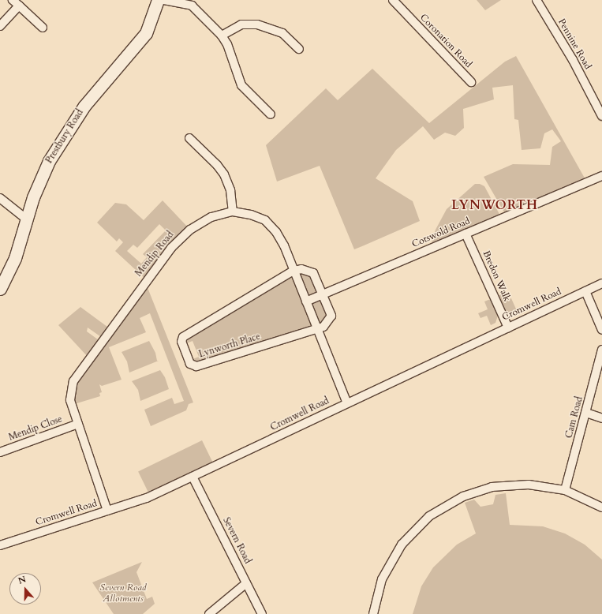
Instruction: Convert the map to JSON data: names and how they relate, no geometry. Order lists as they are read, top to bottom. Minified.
{"streets":{"main road":["Prestbury Road"],"street":["Coronation Road","Pennine Road","Cotswold Road","Mendip Road","Bredon Walk","Cromwell Road","Lynworth Place","Cam Road","Mendip Close","Severn Road"]},"crossings":[["Cotswold Road","Mendip Road"],["Cotswold Road","Bredon Walk"],["Mendip Road","Cromwell Road"],["Mendip Road","Lynworth Place"],["Mendip Road","Mendip Close"],["Bredon Walk","Cromwell Road"],["Cromwell Road","Severn Road"]],"districts":["LYNWORTH"],"parks":["Severn Road Allotments"],"north":"top"}
